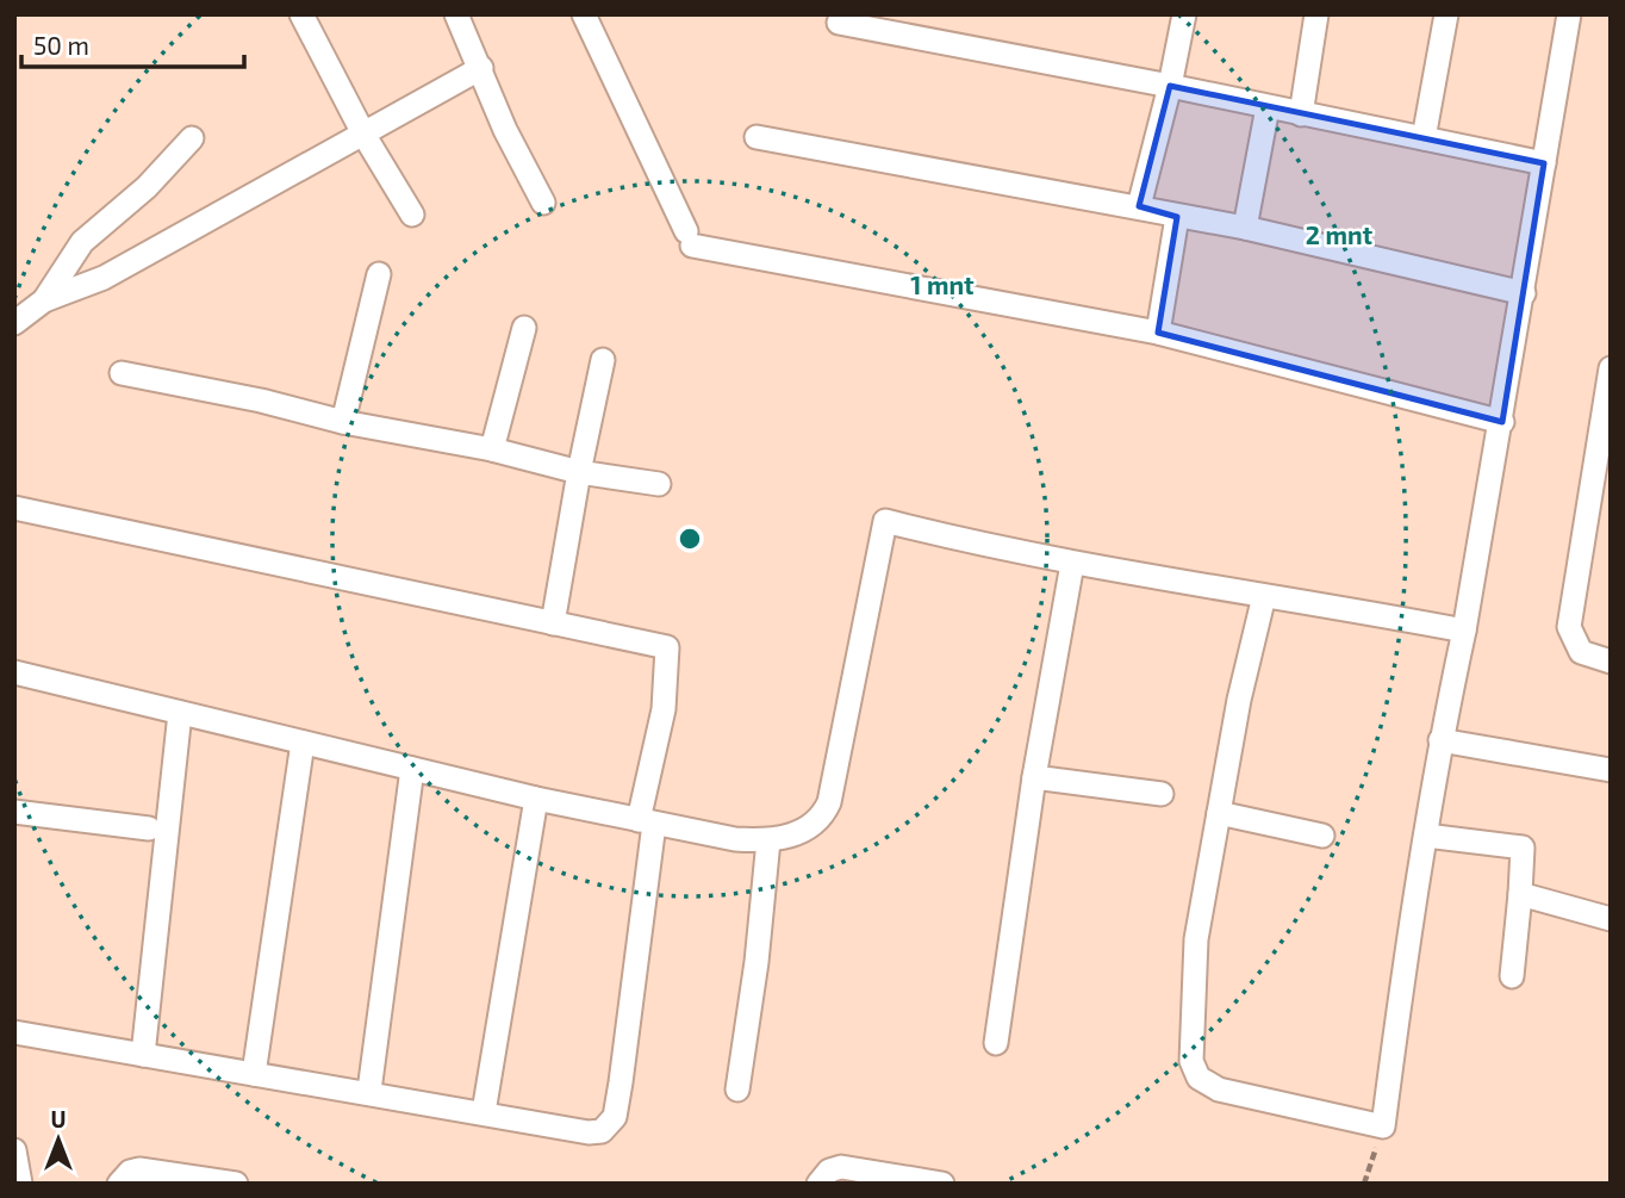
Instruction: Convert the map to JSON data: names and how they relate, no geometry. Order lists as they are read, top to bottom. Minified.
{"scale_bar":"50 m","north":"top","rings":["2 mnt","1 mnt"]}
